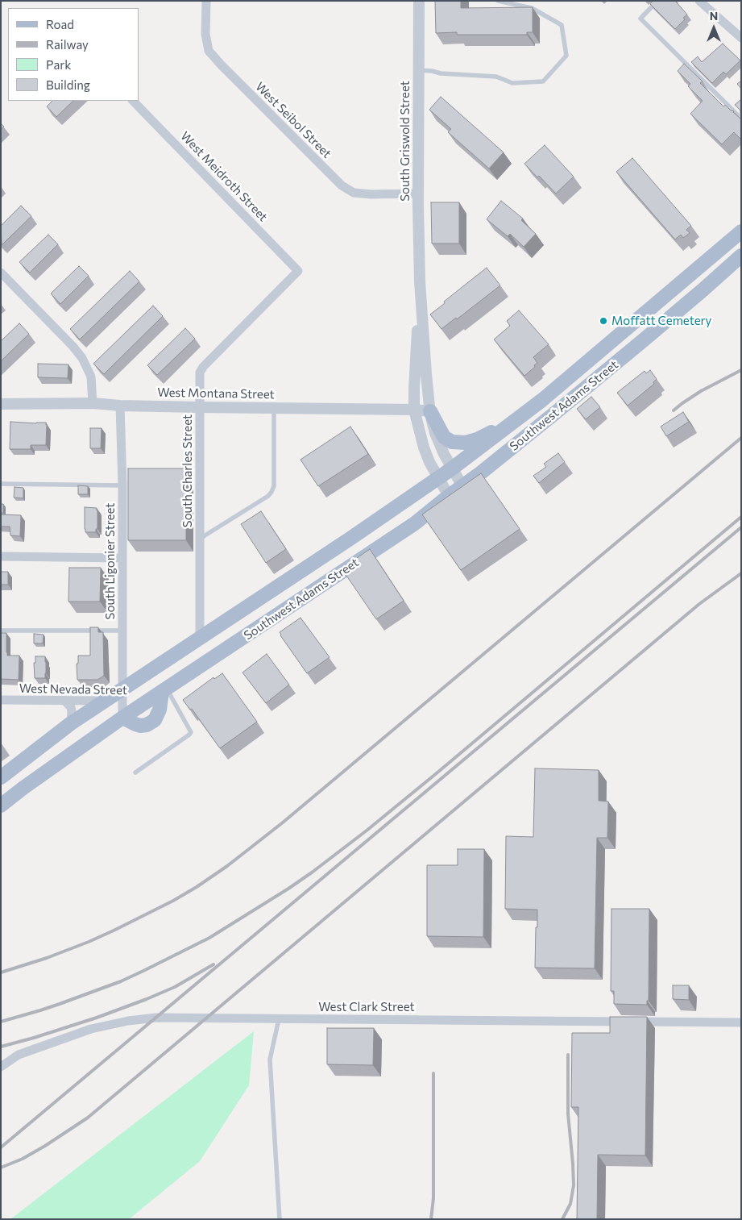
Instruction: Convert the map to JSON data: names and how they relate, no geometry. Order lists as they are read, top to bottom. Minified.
{"streets":{"main road":["Southwest Adams Street"],"street":["West Seibol Street","South Griswold Street","West Meidroth Street","West Montana Street","South Charles Street","South Ligonier Street","West Nevada Street","West Clark Street"]},"crossings":[["West Seibol Street","South Griswold Street"],["South Griswold Street","West Montana Street"],["South Griswold Street","Southwest Adams Street"],["West Meidroth Street","South Charles Street"],["West Montana Street","South Charles Street"],["West Montana Street","South Ligonier Street"],["Southwest Adams Street","South Charles Street"],["Southwest Adams Street","South Ligonier Street"],["Southwest Adams Street","West Nevada Street"],["South Ligonier Street","West Nevada Street"]],"places":["Moffatt Cemetery"],"legend":["Road","Railway","Park","Building"],"north":"top"}
